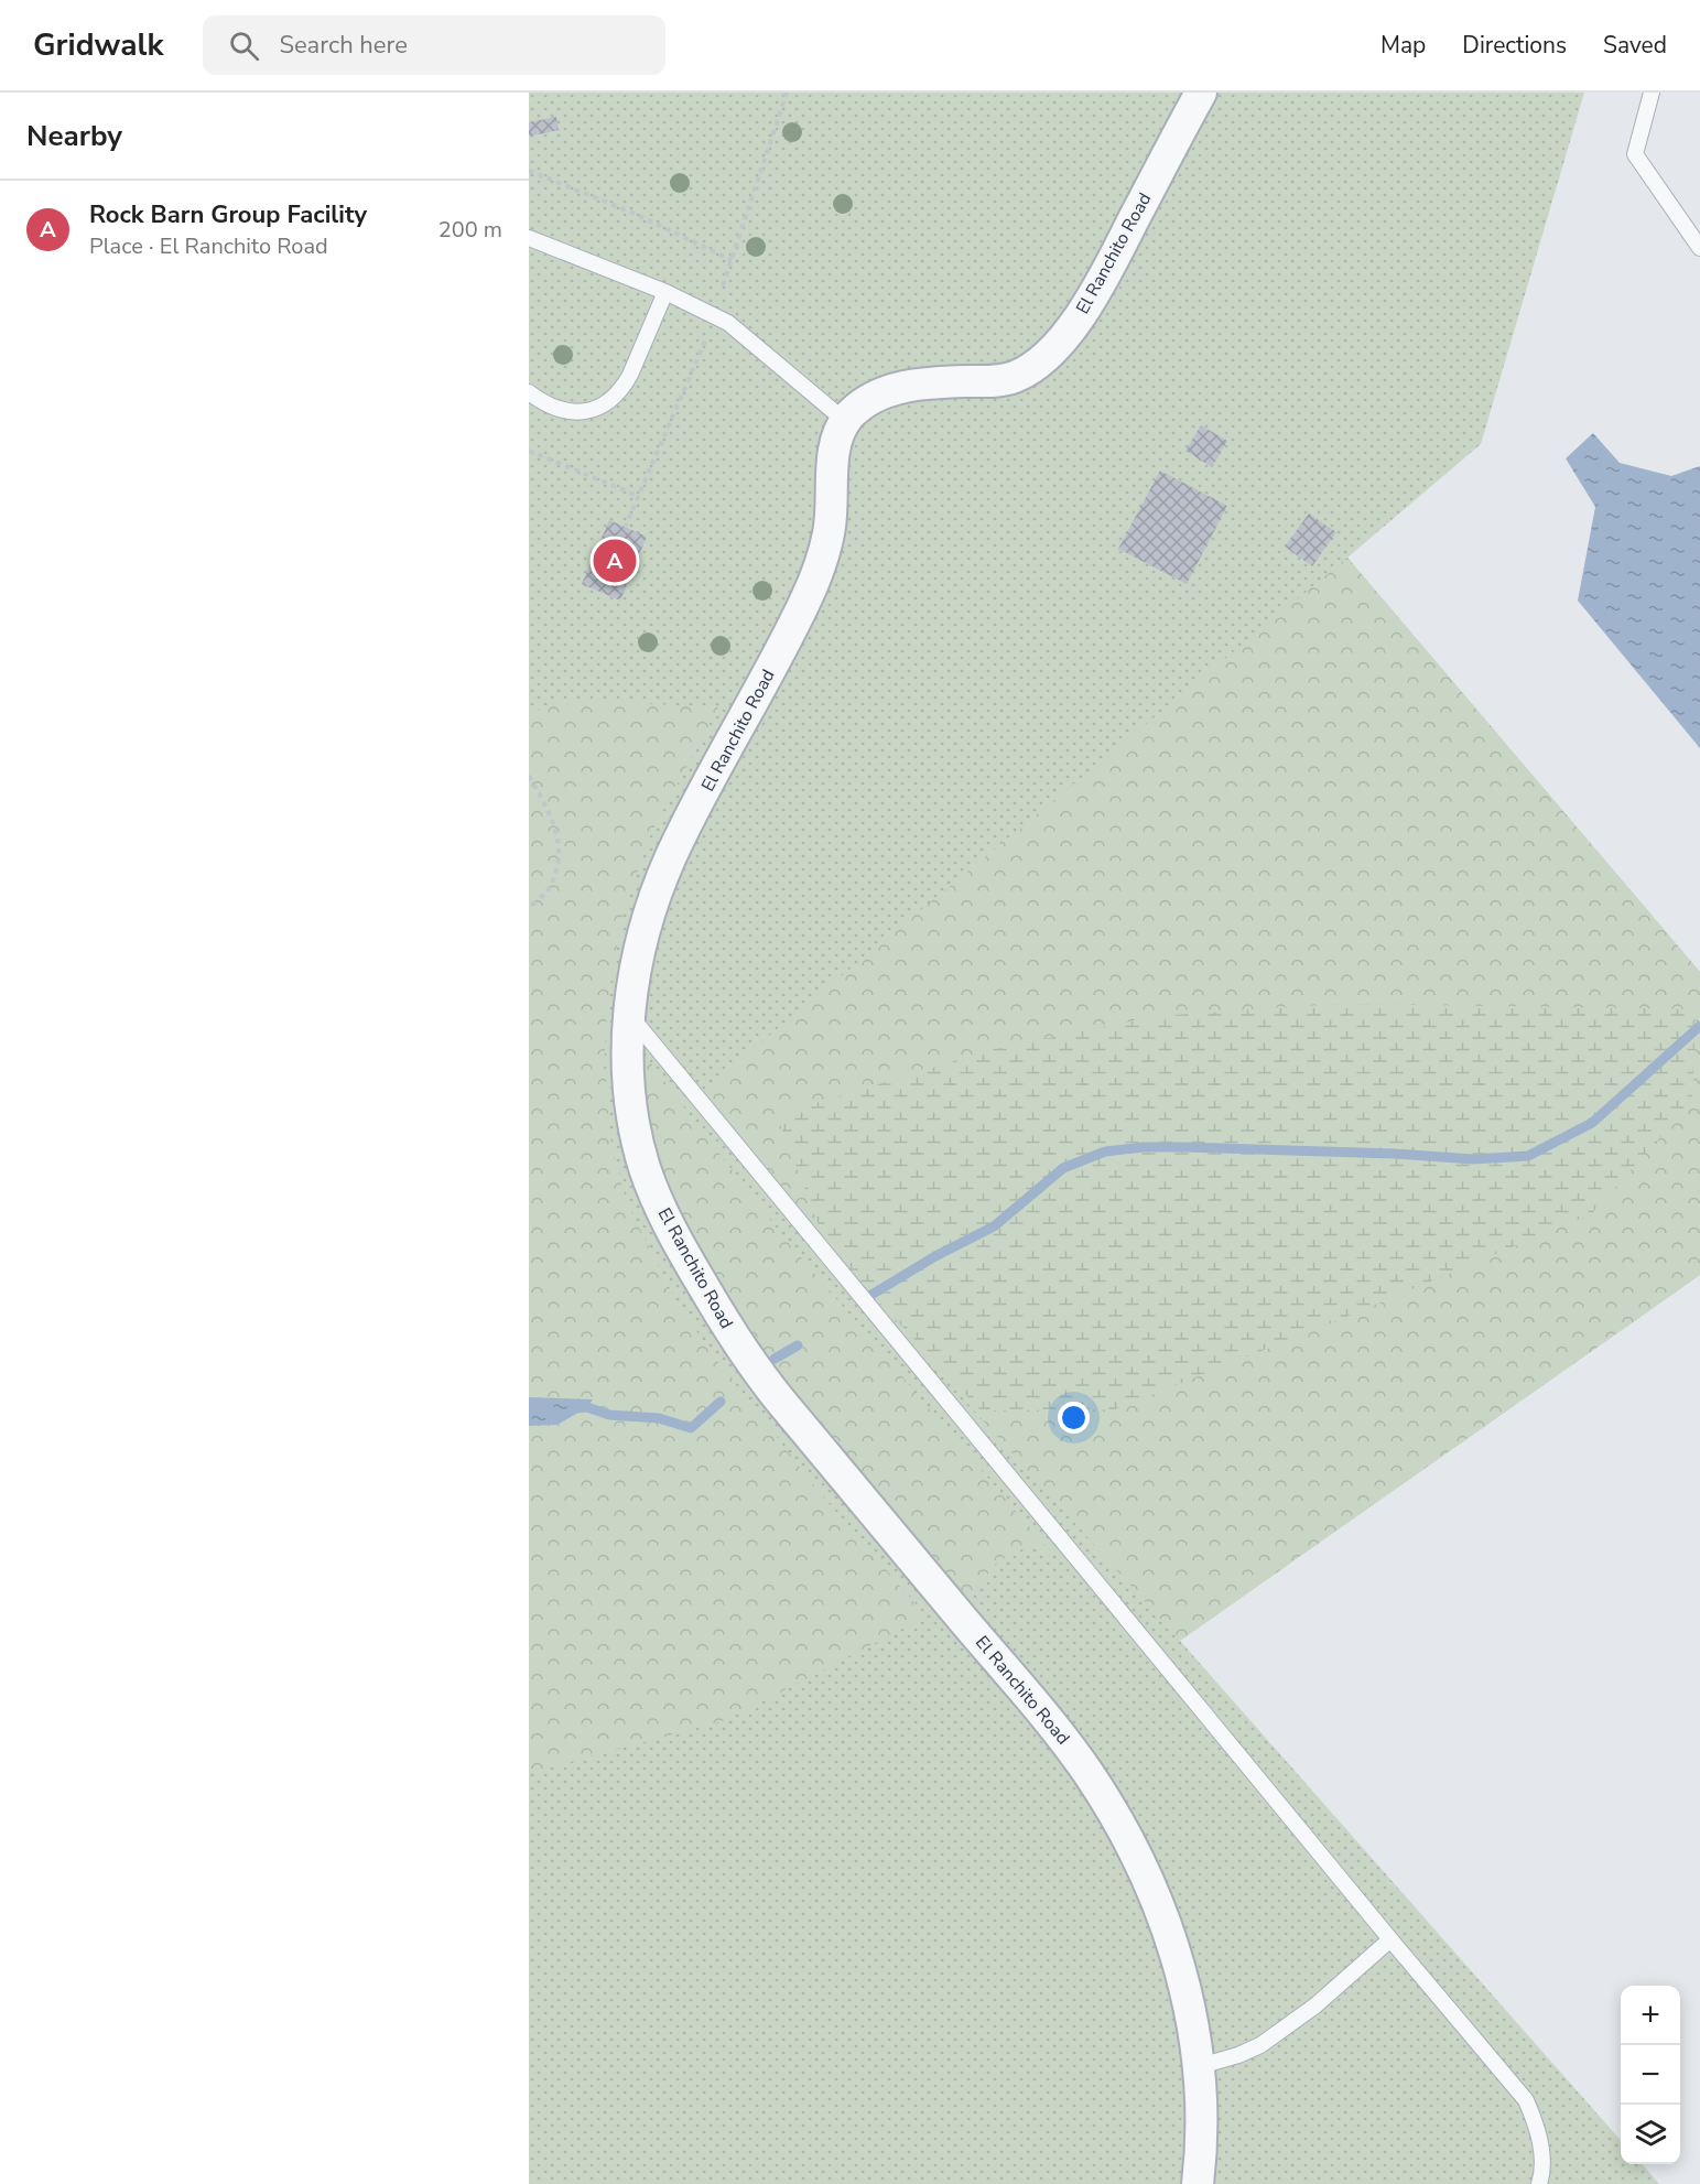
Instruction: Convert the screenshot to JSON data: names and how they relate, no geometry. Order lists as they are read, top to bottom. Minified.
{"streets":{"street":["El Ranchito Road"]},"page":{"header":"Gridwalk","search":"Search here","nav":["Map","Directions","Saved"],"heading":"Nearby","list":[{"mark":"A","name":"Rock Barn Group Facility","note":"Place · El Ranchito Road","value":"200 m"}],"pins":"A","map_buttons":["+","−"]}}
